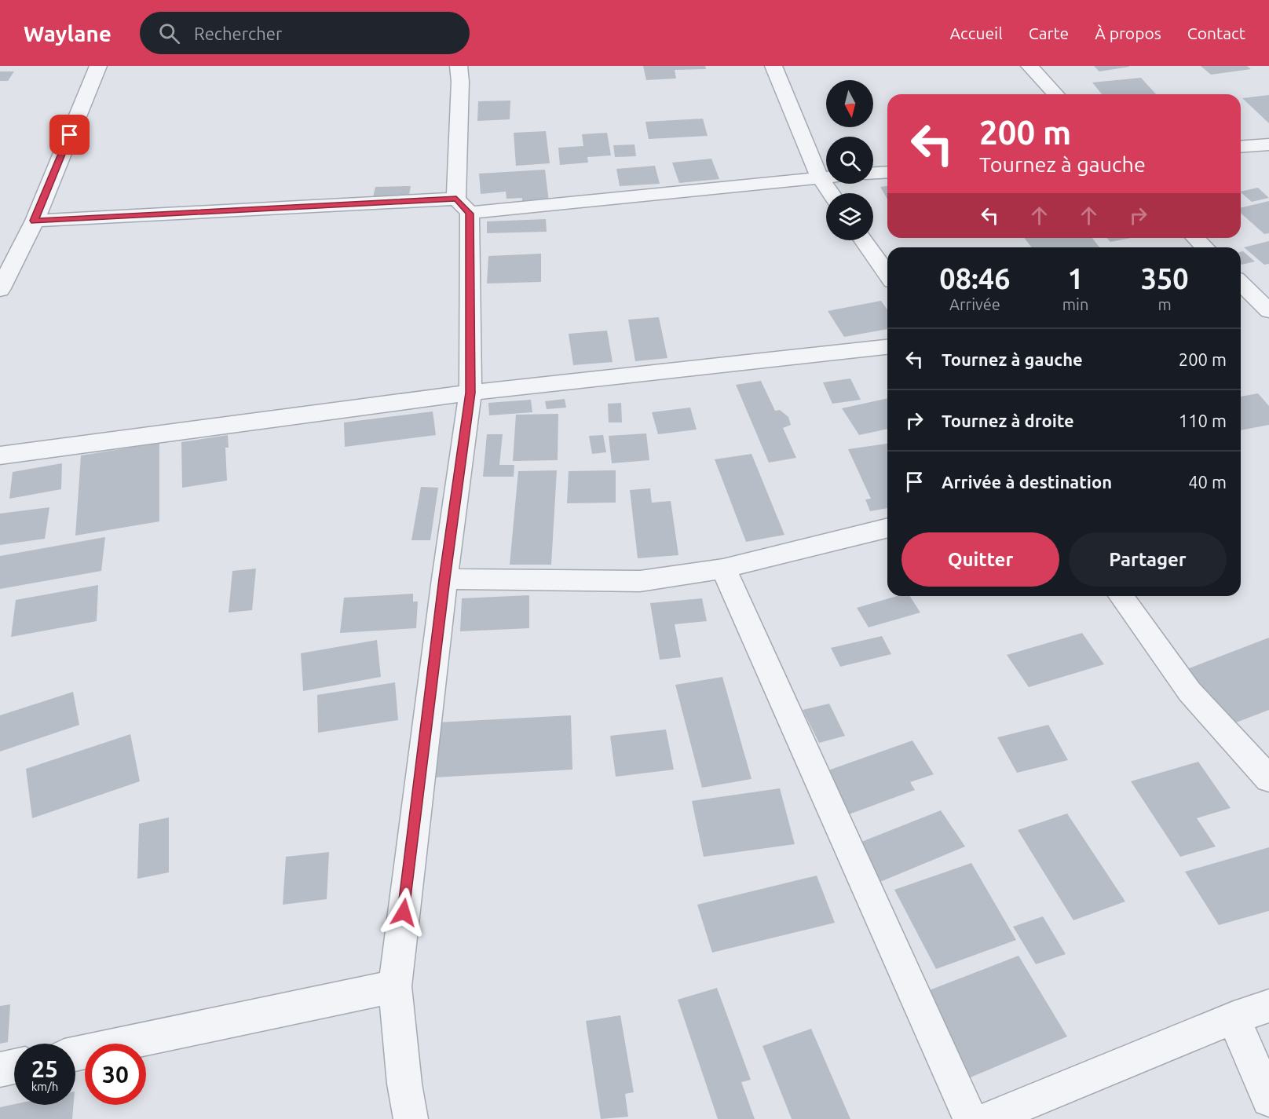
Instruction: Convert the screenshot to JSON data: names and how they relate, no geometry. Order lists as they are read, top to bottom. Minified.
{"north":"bottom","page":{"header":"Waylane","search":"Rechercher","nav":["Accueil","Carte","À propos","Contact"],"turn":["200 m","Tournez à gauche"],"eta":["08:46","Arrivée","1","min","350","m"],"list":[{"name":"Tournez à gauche","value":"200 m"},{"name":"Tournez à droite","value":"110 m"},{"name":"Arrivée à destination","value":"40 m"}],"buttons":["Quitter","Partager"],"speed":"25 km/h","limit":"30"}}
